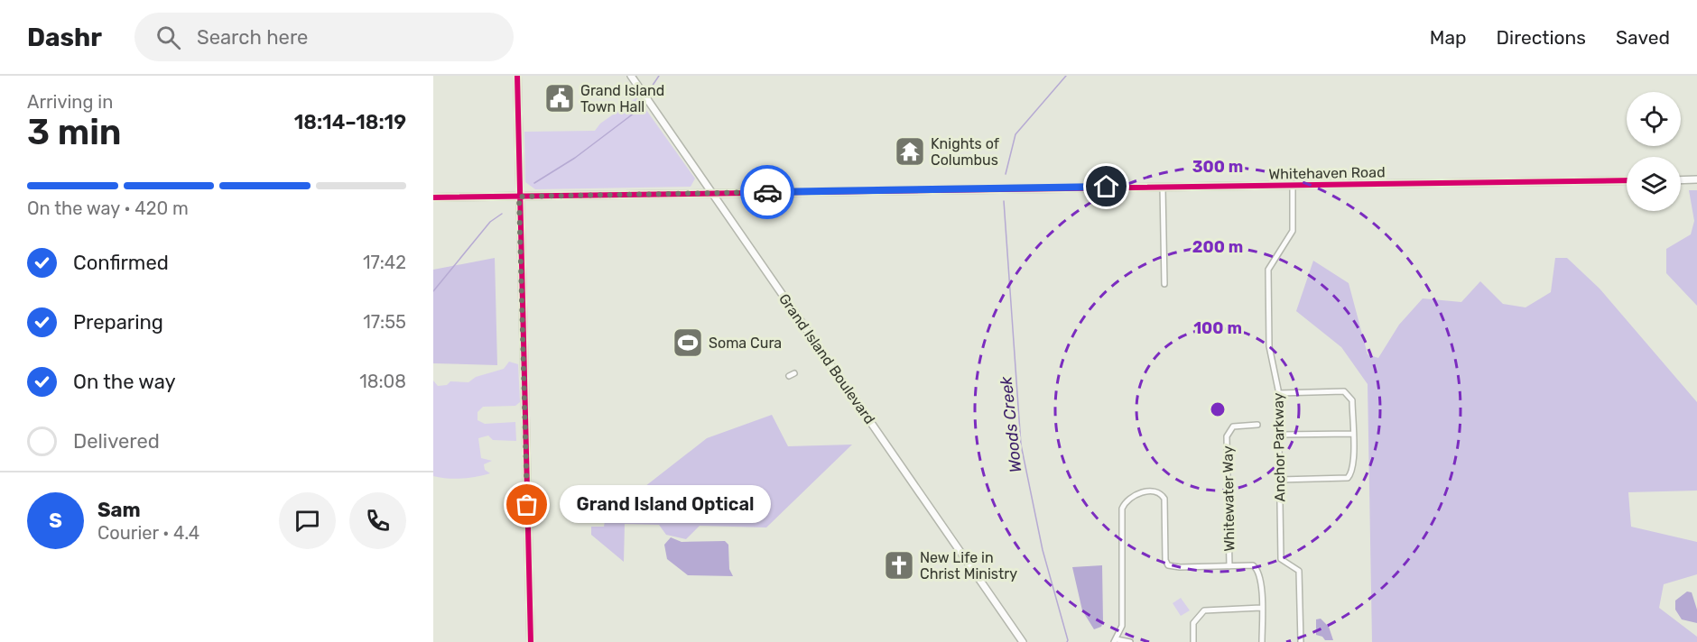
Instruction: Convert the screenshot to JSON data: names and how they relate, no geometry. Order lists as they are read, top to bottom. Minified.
{"streets":{"street":["Whitehaven Road","Grand Island Boulevard","Anchor Parkway","Whitewater Way"]},"crossings":[["Whitehaven Road","Grand Island Boulevard"],["Whitehaven Road","Anchor Parkway"]],"water":["Woods Creek"],"places":{"public building":["Grand Island Town Hall"],"temple":["Knights of Columbus"],"sports":["Soma Cura"],"other":["Grand Island Optical"],"church":["New Life in Christ Ministry"]},"page":{"header":"Dashr","search":"Search here","nav":["Map","Directions","Saved"],"heading":["3 min","Arriving in","18:14–18:19"],"panel":["Sam","Courier · 4.4"],"bar":"On the way · 420 m","list":[["Confirmed","17:42"],["Preparing","17:55"],["On the way","18:08"],"Delivered"],"bubble":"Grand Island Optical","round":"S"},"rings":["300 m","200 m","100 m"]}
